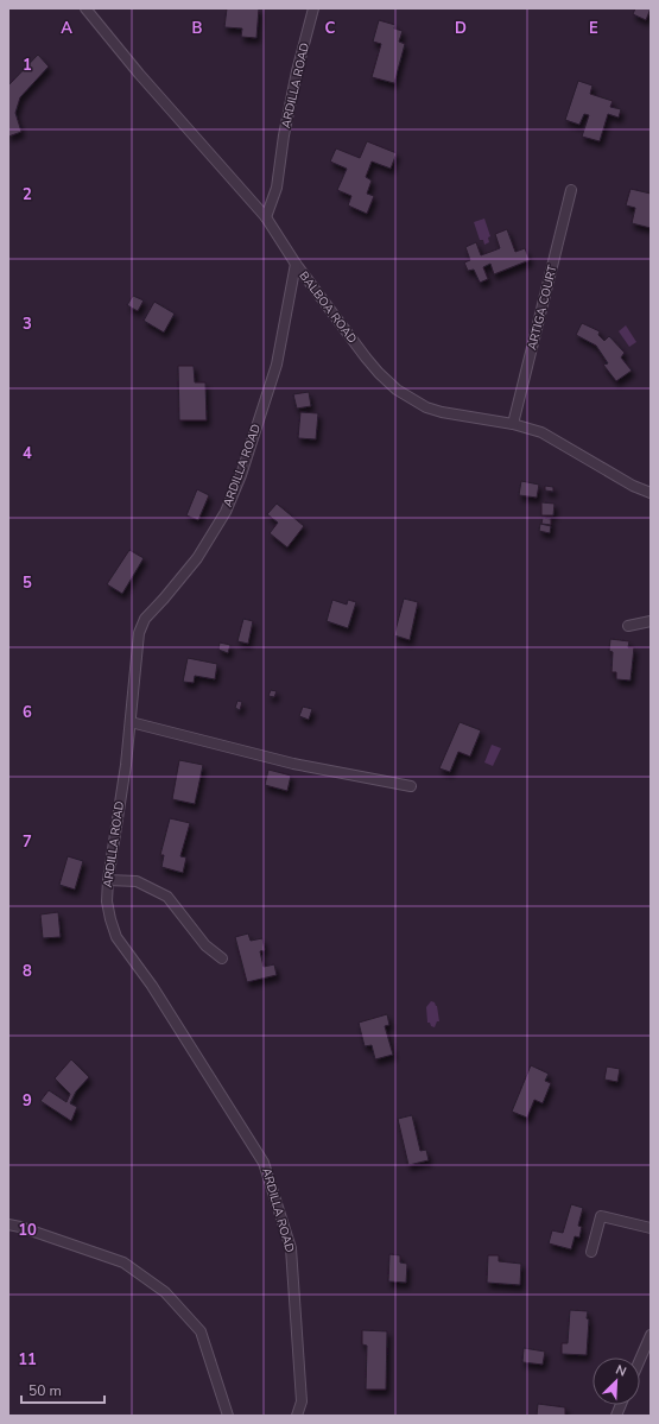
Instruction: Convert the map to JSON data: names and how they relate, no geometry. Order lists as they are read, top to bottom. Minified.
{"streets":{"street":["ARDILLA ROAD","BALBOA ROAD","ARTIGA COURT"]},"crossings":[["ARDILLA ROAD","BALBOA ROAD"],["BALBOA ROAD","ARTIGA COURT"]],"scale_bar":"50 m","north":"top right","grid":{"columns":["A","B","C","D","E"],"rows":["1","2","3","4","5","6","7","8","9","10","11"]}}
